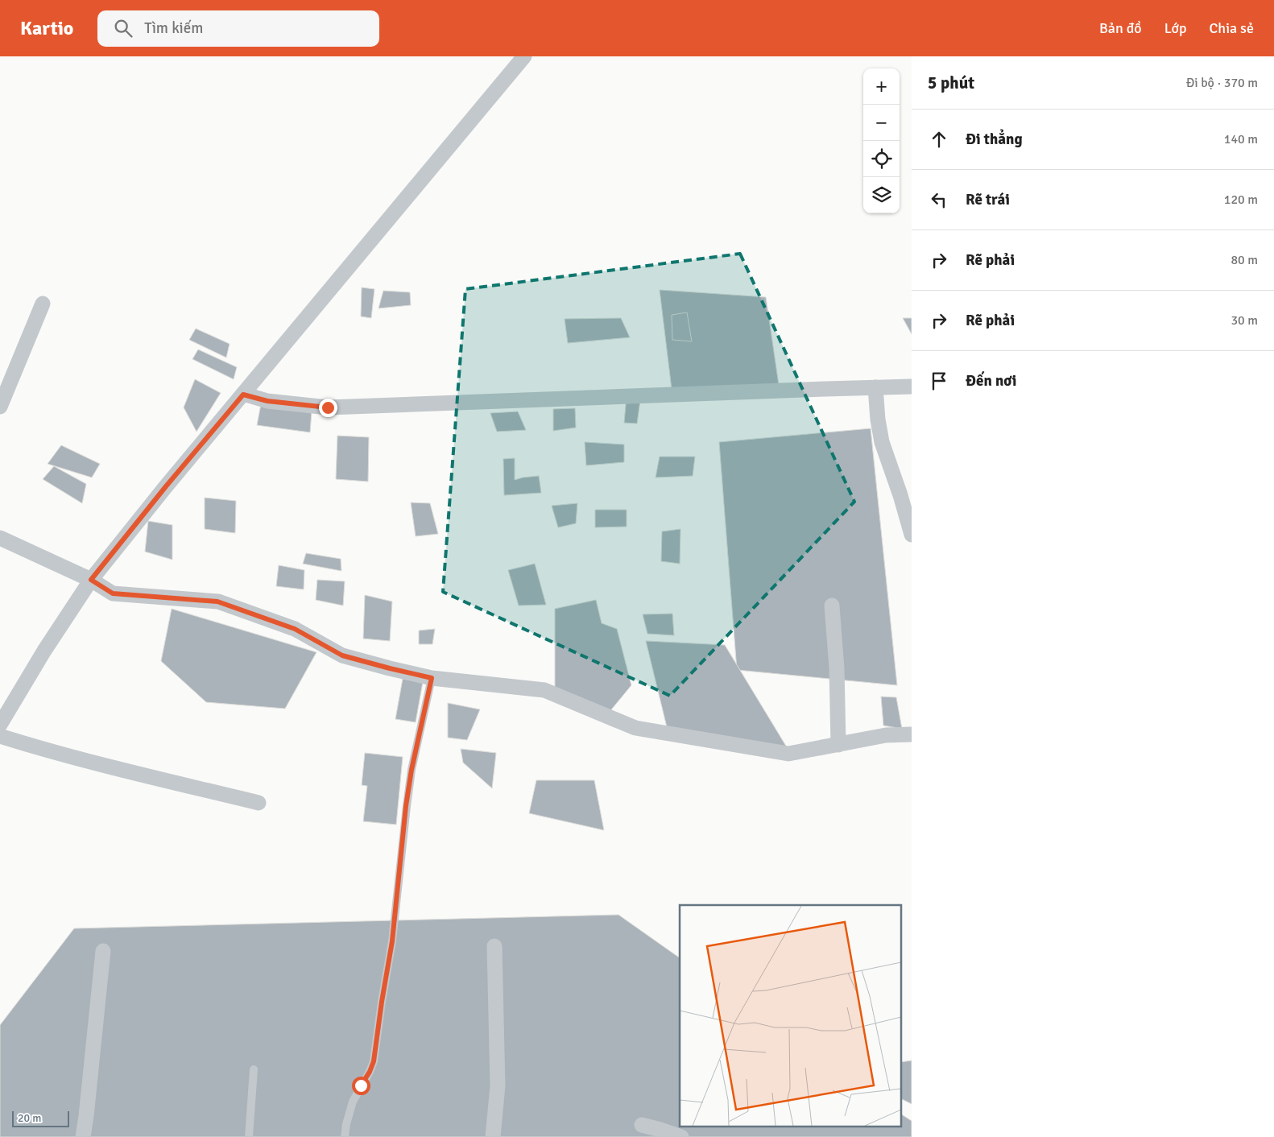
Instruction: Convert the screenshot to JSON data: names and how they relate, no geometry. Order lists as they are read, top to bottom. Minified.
{"scale_bar":"20 m","page":{"header":"Kartio","search":"Tìm kiếm","nav":["Bản đồ","Lớp","Chia sẻ"],"heading":["5 phút","Đi bộ · 370 m"],"map_buttons":["+","−"],"list":[["Đi thẳng","140 m"],["Rẽ trái","120 m"],["Rẽ phải","80 m"],["Rẽ phải","30 m"],"Đến nơi"],"scale":"20 m"}}
